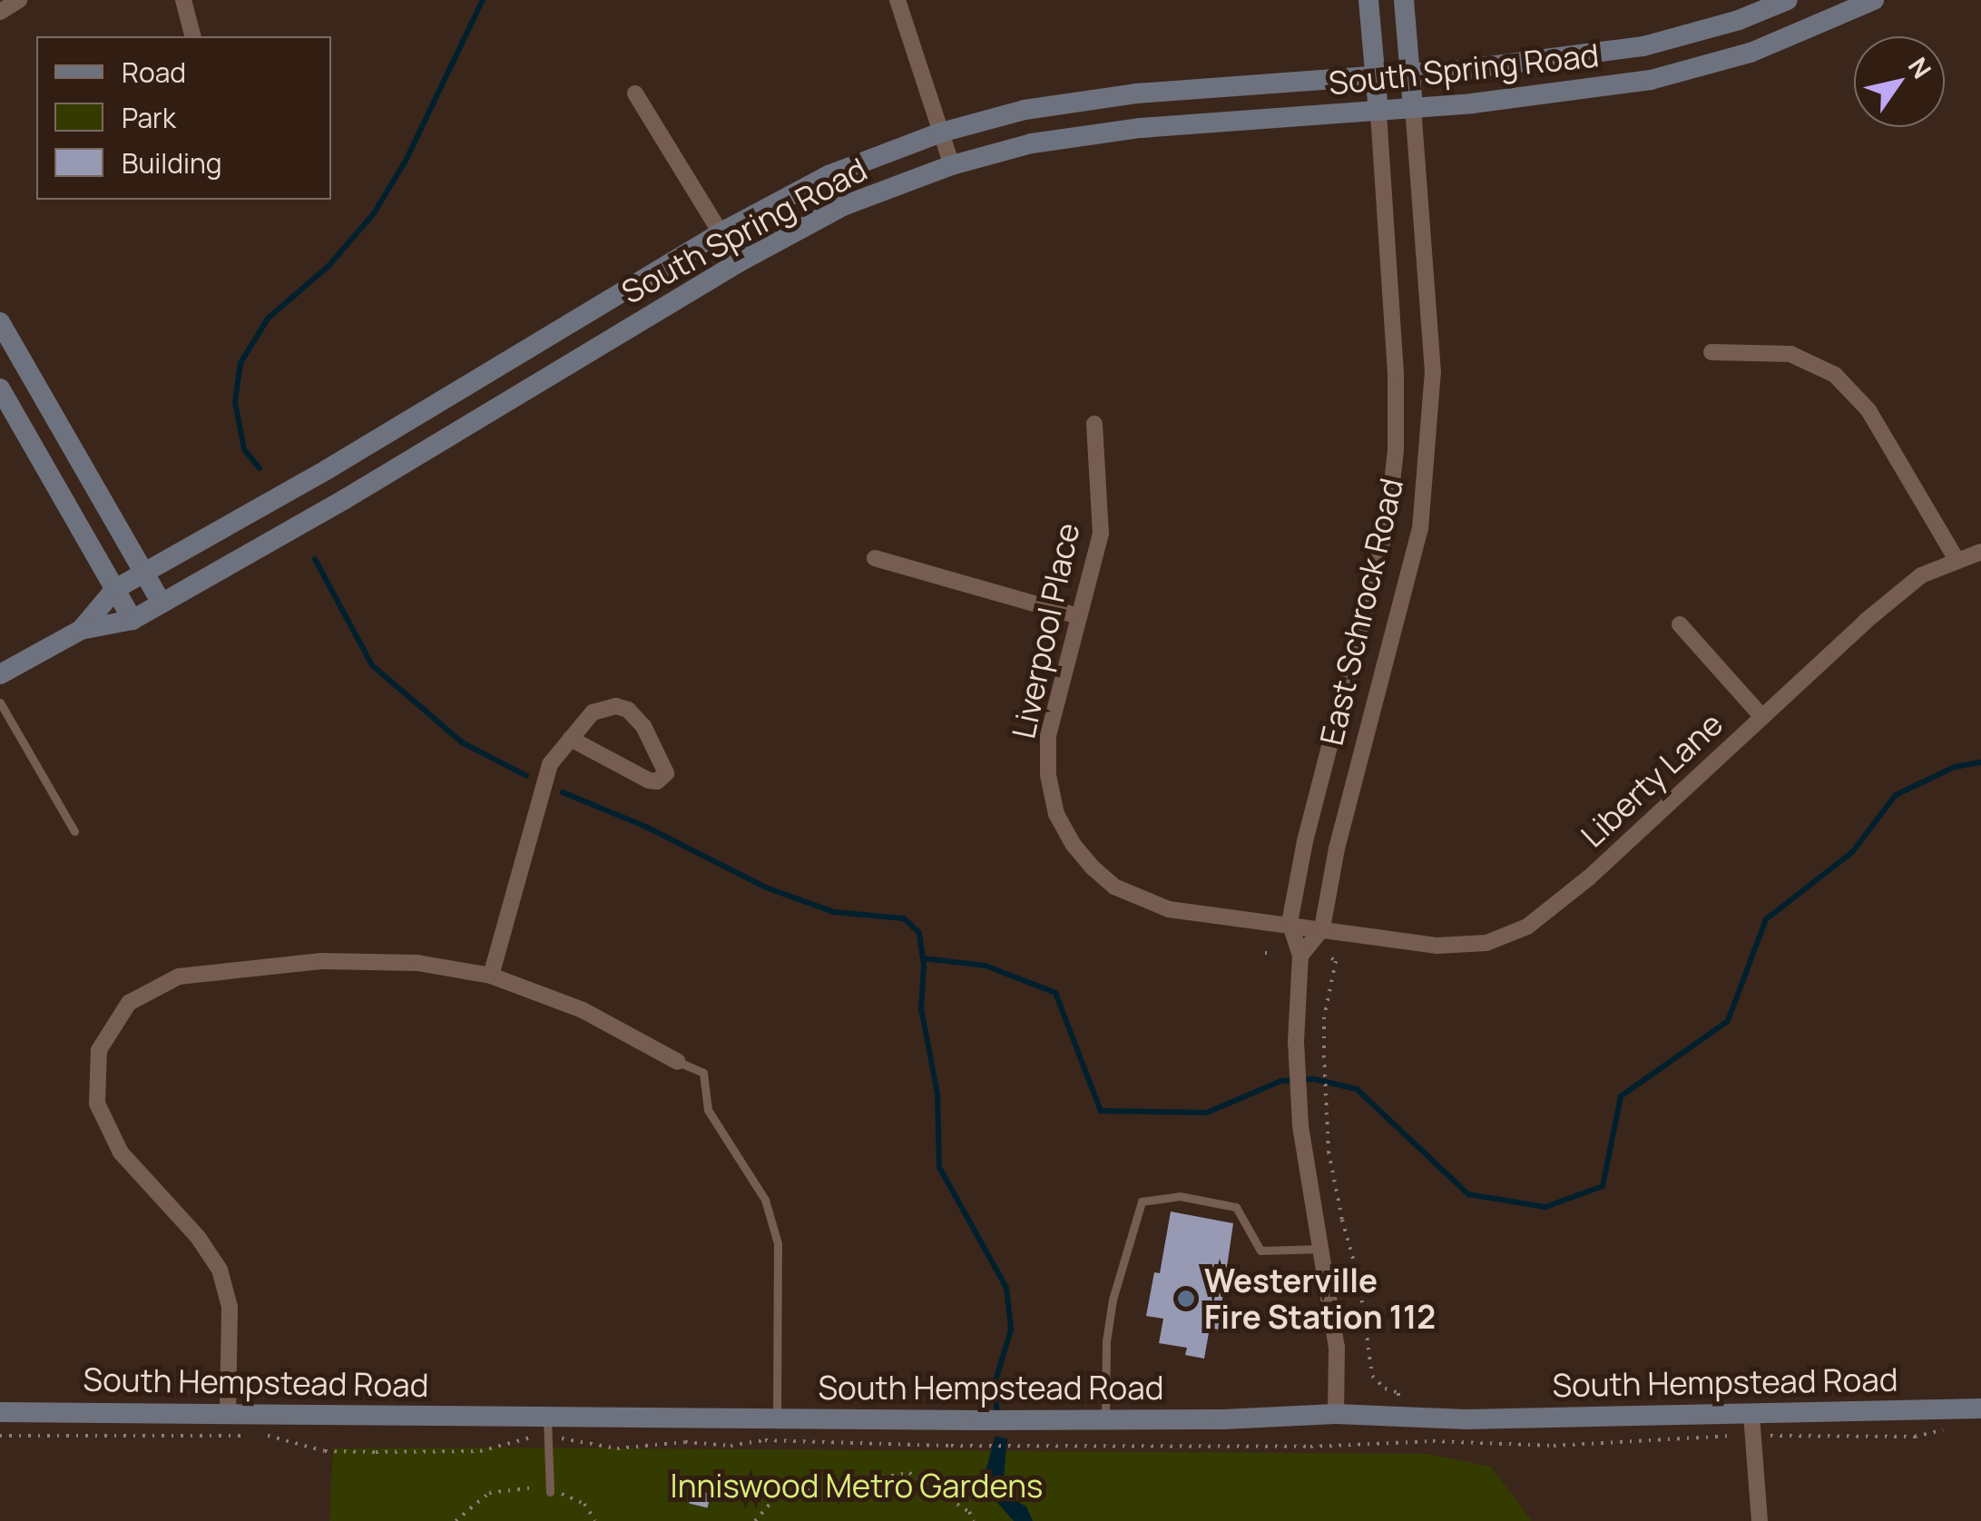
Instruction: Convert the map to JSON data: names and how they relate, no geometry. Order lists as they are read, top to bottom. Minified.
{"streets":{"main road":["South Spring Road","East Schrock Road","South Hempstead Road"],"street":["Liverpool Place","Liberty Lane"]},"crossings":[["South Spring Road","East Schrock Road"],["East Schrock Road","Liverpool Place"],["East Schrock Road","Liberty Lane"],["East Schrock Road","South Hempstead Road"],["Liverpool Place","Liberty Lane"]],"parks":["Inniswood Metro Gardens"],"places":["Westerville Fire Station 112"],"legend":["Road","Park","Building"],"north":"top right"}
